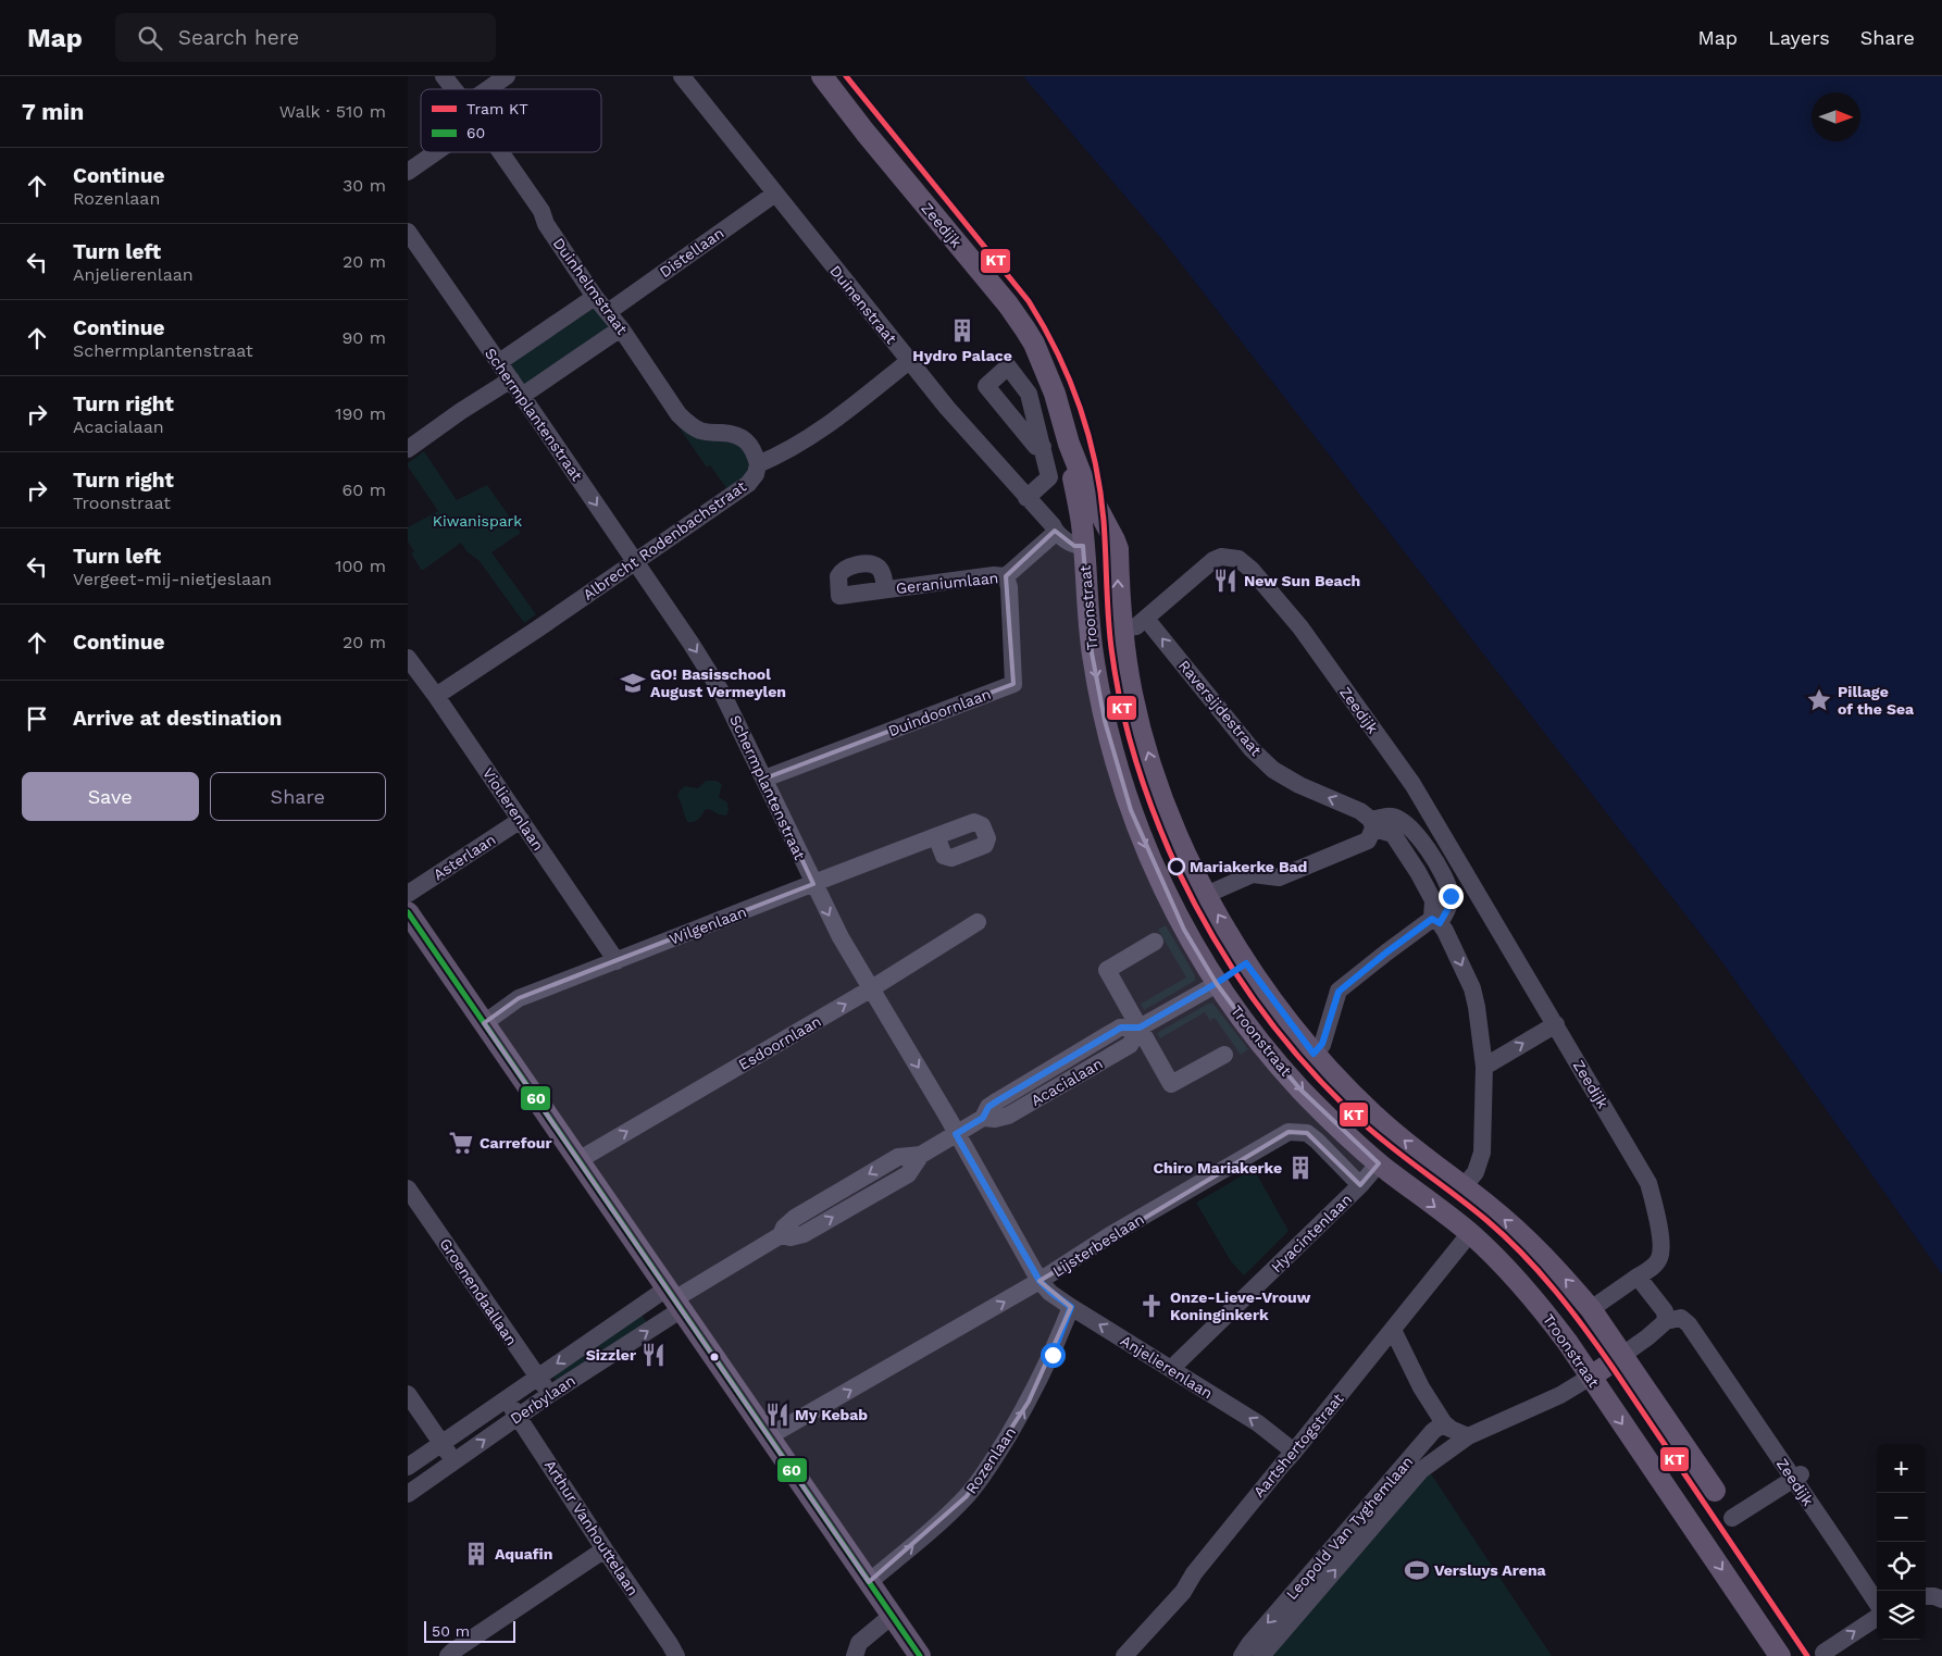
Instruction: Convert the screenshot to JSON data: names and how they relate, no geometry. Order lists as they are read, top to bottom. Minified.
{"streets":{"main road":["Zeedijk","Troonstraat","Acacialaan"],"street":["Distellaan","Duinhelmstraat","Duinenstraat","Schermplantenstraat","Albrecht Rodenbachstraat","Geraniumlaan","Raversijdestraat","Duindoornlaan","Violierenlaan","Asterlaan","Wilgenlaan","Esdoornlaan","Hyacintenlaan","Lijsterbeslaan","Groenendaallaan","Anjelierenlaan","Derbylaan","Aartshertogstraat","Rozenlaan","Arthur Vanhouttelaan","Leopold Van Tyghemlaan"]},"crossings":[["Zeedijk","Troonstraat"],["Zeedijk","Raversijdestraat"],["Distellaan","Duinhelmstraat"],["Distellaan","Duinenstraat"],["Duinhelmstraat","Albrecht Rodenbachstraat"],["Duinenstraat","Geraniumlaan"],["Duinenstraat","Troonstraat"],["Schermplantenstraat","Albrecht Rodenbachstraat"],["Schermplantenstraat","Duindoornlaan"],["Schermplantenstraat","Wilgenlaan"],["Schermplantenstraat","Esdoornlaan"],["Schermplantenstraat","Acacialaan"],["Schermplantenstraat","Lijsterbeslaan"],["Schermplantenstraat","Anjelierenlaan"],["Albrecht Rodenbachstraat","Violierenlaan"],["Geraniumlaan","Duindoornlaan"],["Troonstraat","Raversijdestraat"],["Troonstraat","Acacialaan"],["Troonstraat","Hyacintenlaan"],["Troonstraat","Aartshertogstraat"],["Troonstraat","Leopold Van Tyghemlaan"],["Violierenlaan","Asterlaan"],["Violierenlaan","Wilgenlaan"],["Acacialaan","Derbylaan"],["Hyacintenlaan","Lijsterbeslaan"],["Hyacintenlaan","Anjelierenlaan"],["Lijsterbeslaan","Anjelierenlaan"],["Groenendaallaan","Derbylaan"],["Anjelierenlaan","Aartshertogstraat"],["Anjelierenlaan","Rozenlaan"],["Derbylaan","Arthur Vanhouttelaan"]],"one_way":["Schermplantenstraat","Esdoornlaan","Lijsterbeslaan","Anjelierenlaan","Rozenlaan"],"parks":["Kiwanispark"],"places":{"building":["Hydro Palace","Chiro Mariakerke","Aquafin"],"restaurant":["New Sun Beach","Sizzler","My Kebab"],"school or university":["GO! Basisschool August Vermeylen"],"place":["Pillage of the Sea"],"other":["Mariakerke Bad"],"supermarket":["Carrefour"],"church":["Onze-Lieve-Vrouw Koninginkerk"],"sports":["Versluys Arena"]},"lines":["tram line KT","transit line 60"],"legend":["Tram KT","60"],"scale_bar":"50 m","north":"right","page":{"header":"Map","search":"Search here","nav":["Map","Layers","Share"],"heading":["7 min","Walk · 510 m"],"list":[["Continue","Rozenlaan","30 m"],["Turn left","Anjelierenlaan","20 m"],["Continue","Schermplantenstraat","90 m"],["Turn right","Acacialaan","190 m"],["Turn right","Troonstraat","60 m"],["Turn left","Vergeet-mij-nietjeslaan","100 m"],["Continue","20 m"],"Arrive at destination"],"buttons":["Save","Share"],"map_buttons":["+","−"],"scale":"50 m"}}
